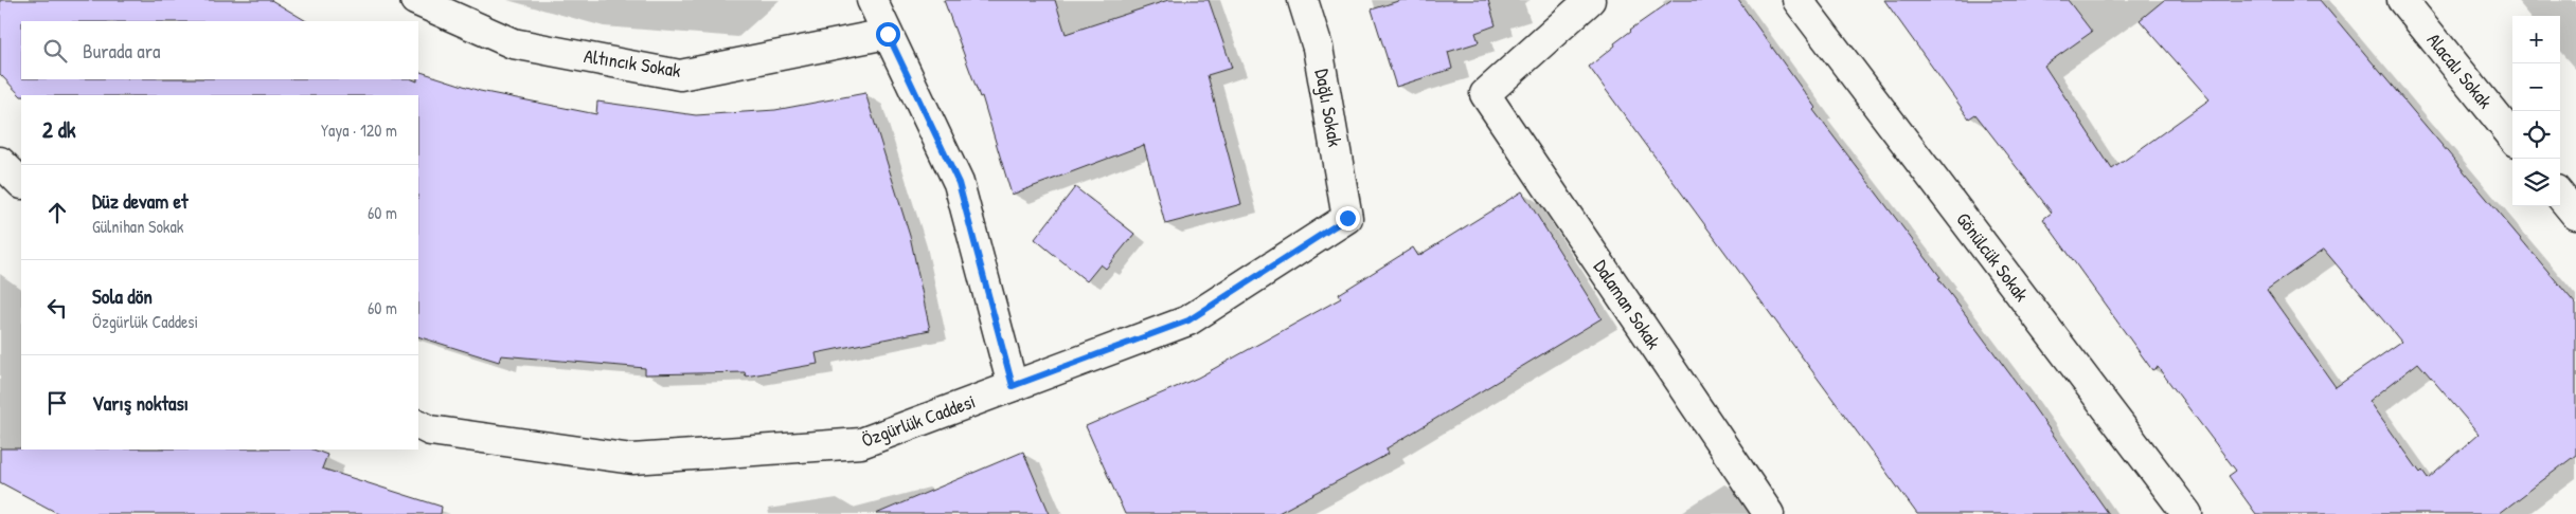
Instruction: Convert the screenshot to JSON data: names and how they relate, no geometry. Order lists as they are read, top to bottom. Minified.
{"streets":{"street":["Altıncık Sokak","Alacalı Sokak","Dağlı Sokak","Gönülcük Sokak","Dalaman Sokak","Özgürlük Caddesi"]},"crossings":[["Dağlı Sokak","Özgürlük Caddesi"]],"page":{"map_buttons":["+","−"],"search":"Burada ara","heading":["2 dk","Yaya · 120 m"],"list":[["Düz devam et","Gülnihan Sokak","60 m"],["Sola dön","Özgürlük Caddesi","60 m"],"Varış noktası"]}}
